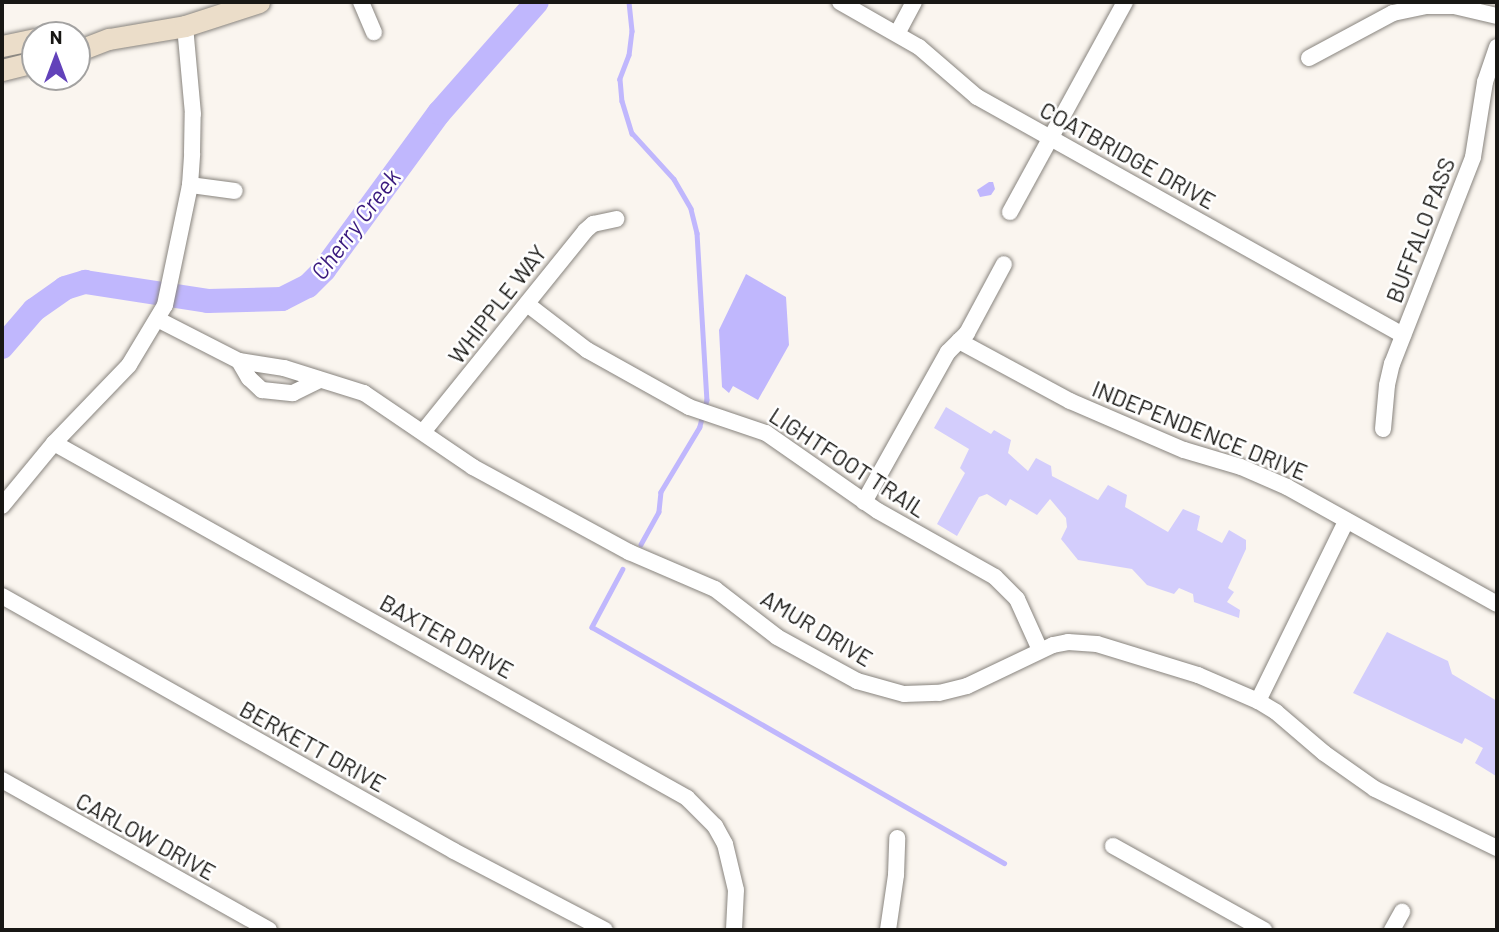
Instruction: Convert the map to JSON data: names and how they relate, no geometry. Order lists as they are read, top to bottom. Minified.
{"streets":{"street":["COATBRIDGE DRIVE","BUFFALO PASS","WHIPPLE WAY","INDEPENDENCE DRIVE","LIGHTFOOT TRAIL","AMUR DRIVE","BAXTER DRIVE","BERKETT DRIVE","CARLOW DRIVE"]},"crossings":[["COATBRIDGE DRIVE","BUFFALO PASS"],["WHIPPLE WAY","LIGHTFOOT TRAIL"],["WHIPPLE WAY","AMUR DRIVE"],["LIGHTFOOT TRAIL","AMUR DRIVE"]],"water":["Cherry Creek"],"north":"top"}
